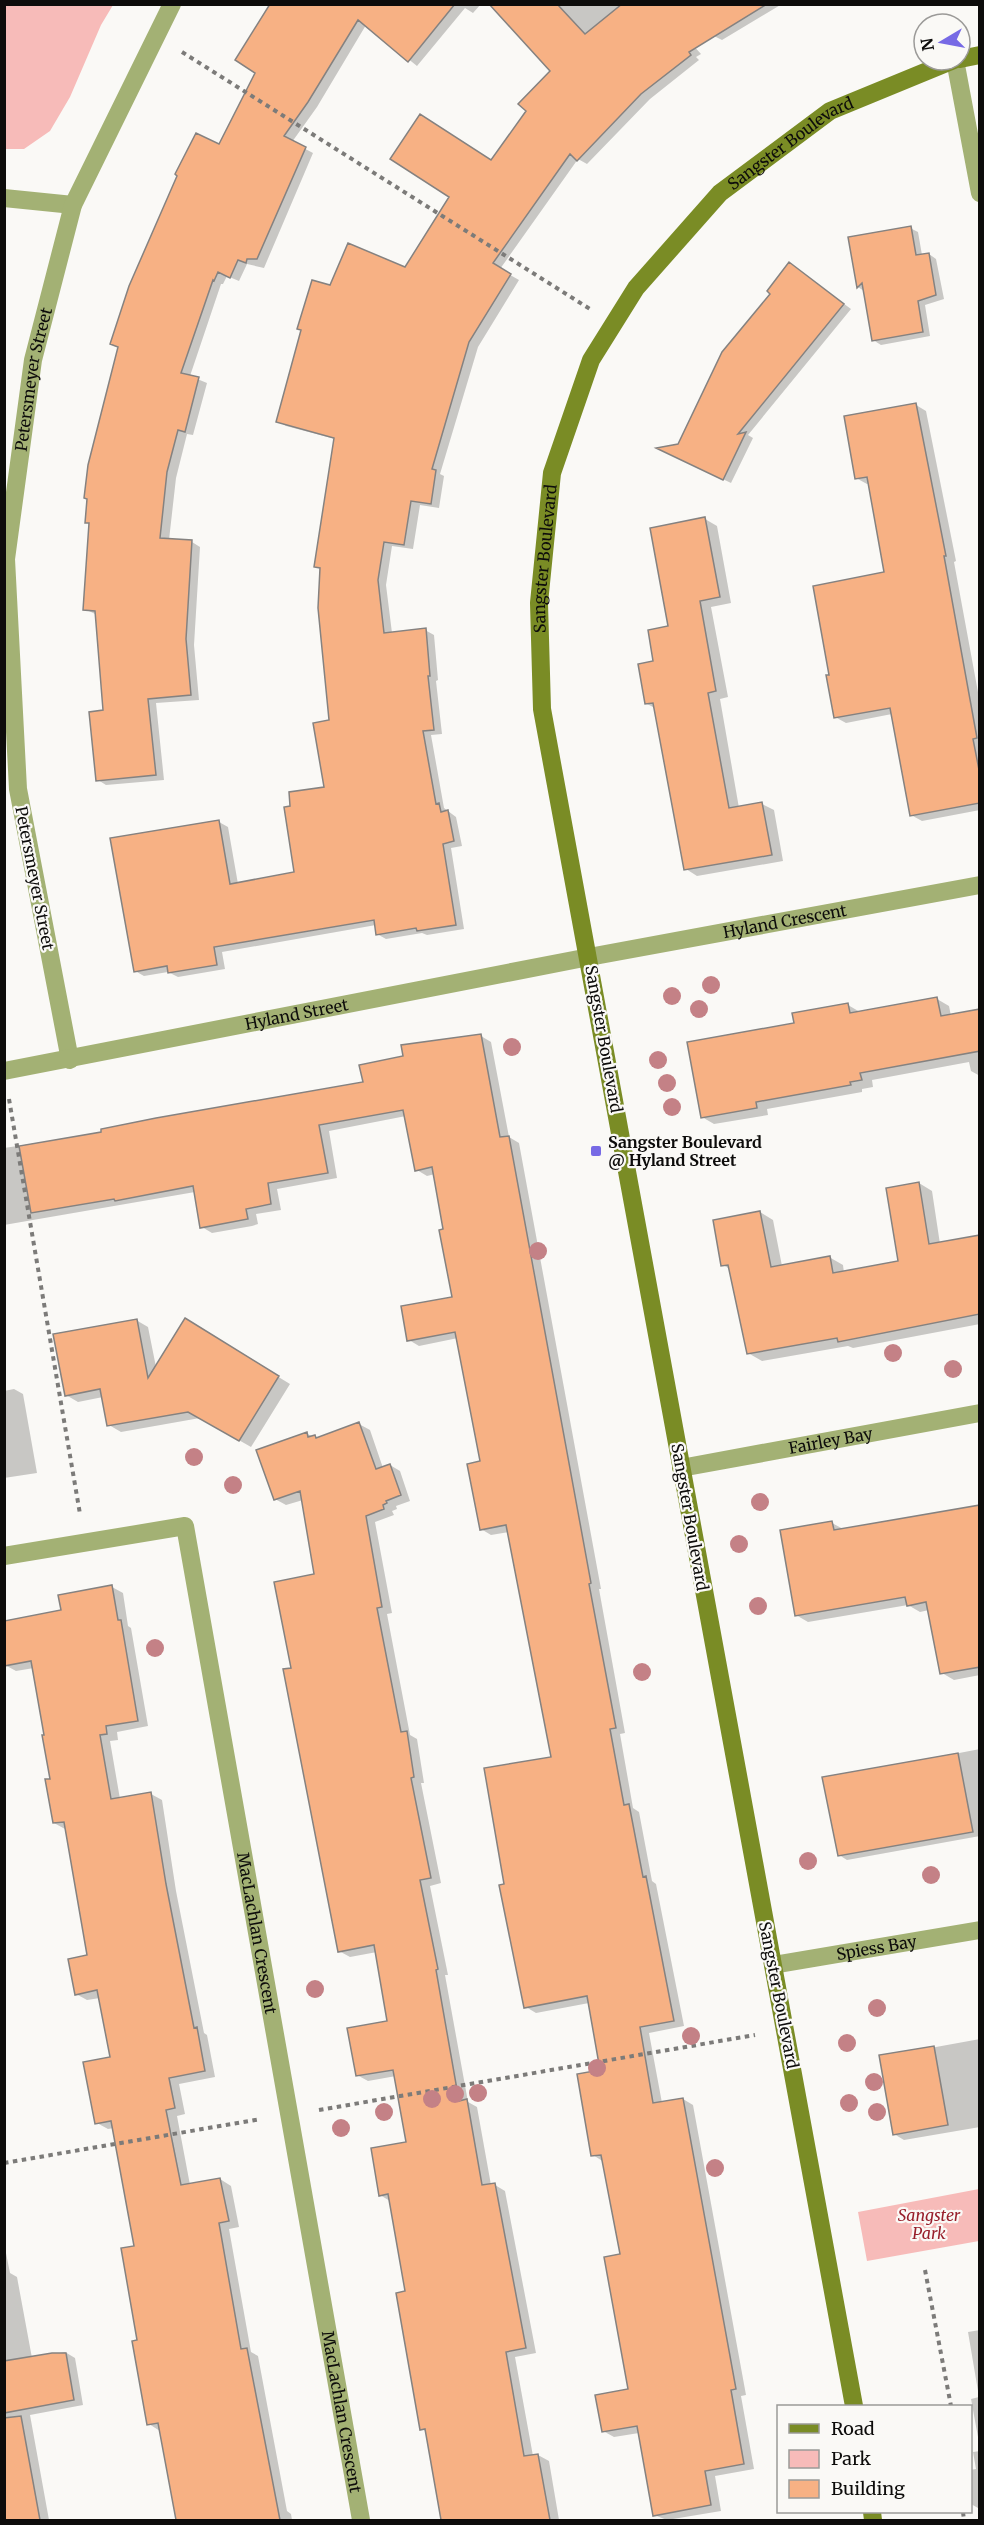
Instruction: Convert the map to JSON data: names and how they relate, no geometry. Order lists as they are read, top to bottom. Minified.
{"streets":{"street":["Sangster Boulevard","Petersmeyer Street","Hyland Crescent","Hyland Street","Fairley Bay","MacLachlan Crescent","Spiess Bay"]},"crossings":[["Sangster Boulevard","Hyland Crescent"],["Sangster Boulevard","Hyland Street"],["Sangster Boulevard","Fairley Bay"],["Sangster Boulevard","Spiess Bay"],["Petersmeyer Street","Hyland Street"],["Hyland Crescent","Hyland Street"]],"parks":["Sangster Park"],"places":{"transit":["Sangster Boulevard @ Hyland Street"]},"legend":["Road","Park","Building"],"north":"left"}
